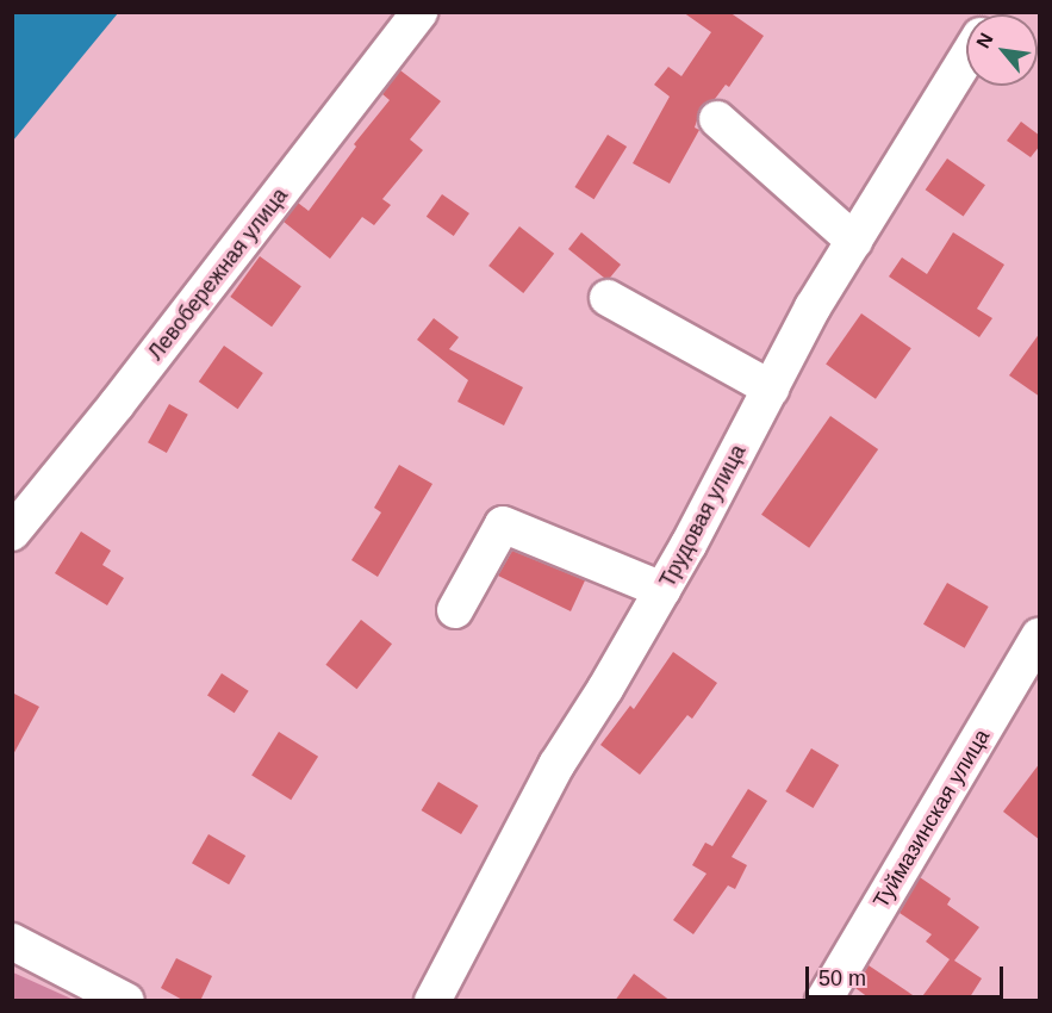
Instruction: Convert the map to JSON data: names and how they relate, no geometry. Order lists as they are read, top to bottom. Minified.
{"streets":{"street":["Левобережная улица","Трудовая улица","Туймазинская улица"]},"scale_bar":"50 m","north":"top left"}
